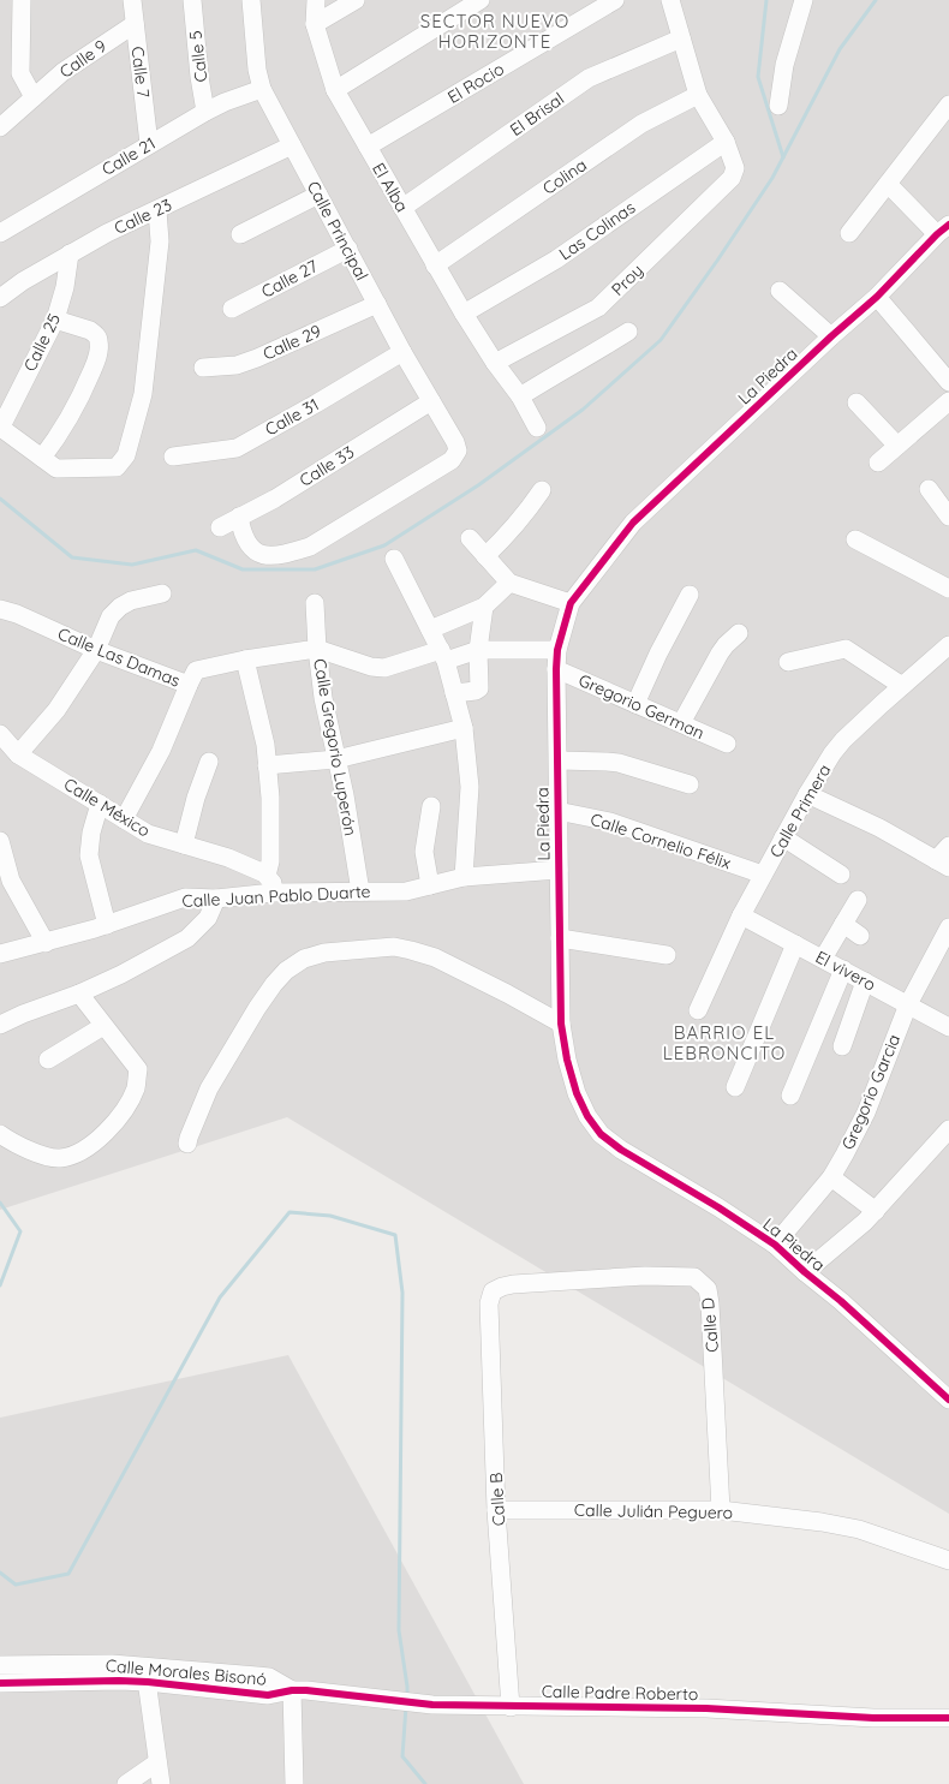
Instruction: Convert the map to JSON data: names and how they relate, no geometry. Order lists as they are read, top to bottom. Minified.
{"streets":{"street":["Calle 5","Calle 9","Calle 7","El Rocio","El Brisal","Calle 21","Colina","El Alba","Calle 23","Calle Principal","Las Colinas","Calle 27","Proy","Calle 25","Calle 29","La Piedra","Calle 31","Calle 33","Calle Las Damas","Gregorio German","Calle Gregorio Luperón","Calle México","Calle Primera","Calle Cornelio Félix","Calle Juan Pablo Duarte","El vivero","Gregorio Garcia","Calle D","Calle B","Calle Julián Peguero","Calle Morales Bisonó","Calle Padre Roberto"]},"crossings":[["Calle 5","Calle 21"],["Calle 9","Calle 7"],["Calle 7","Calle 21"],["El Rocio","El Alba"],["El Brisal","El Alba"],["Calle 21","Calle Principal"],["Colina","El Alba"],["El Alba","Las Colinas"],["El Alba","Proy"],["Calle 23","Calle Principal"],["Calle 23","Calle 25"],["Calle Principal","Calle 27"],["Calle Principal","Calle 29"],["Calle Principal","Calle 31"],["Calle Principal","Calle 33"],["Las Colinas","Proy"],["La Piedra","Calle Las Damas"],["La Piedra","Gregorio German"],["La Piedra","Calle Cornelio Félix"],["La Piedra","Calle Juan Pablo Duarte"],["La Piedra","Gregorio Garcia"],["Calle Las Damas","Calle Gregorio Luperón"],["Calle Gregorio Luperón","Calle Juan Pablo Duarte"],["Calle Primera","Calle Cornelio Félix"],["Calle Primera","El vivero"],["El vivero","Gregorio Garcia"],["Calle D","Calle B"],["Calle D","Calle Julián Peguero"],["Calle B","Calle Julián Peguero"],["Calle B","Calle Padre Roberto"],["Calle Morales Bisonó","Calle Padre Roberto"]],"districts":["SECTOR NUEVO HORIZONTE","BARRIO EL LEBRONCITO"]}
